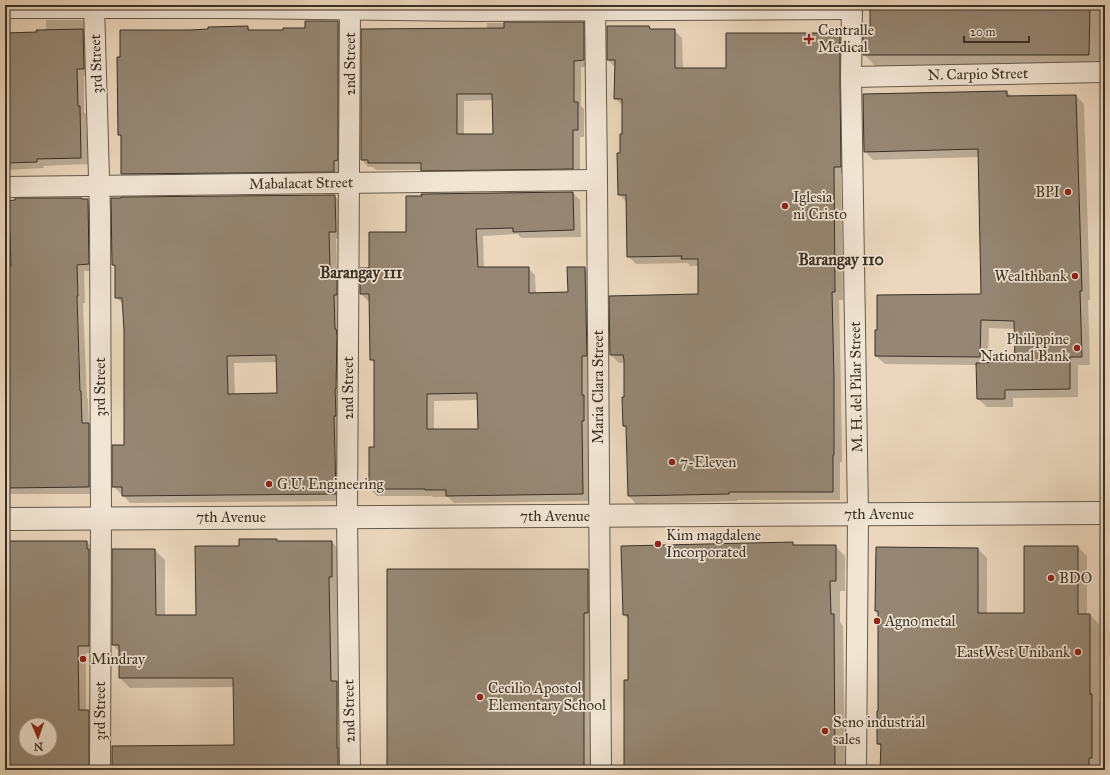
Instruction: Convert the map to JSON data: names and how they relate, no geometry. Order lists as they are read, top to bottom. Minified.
{"streets":{"street":["3rd Street","2nd Street","N. Carpio Street","Mabalacat Street","Maria Clara Street","M. H. del Pilar Street","7th Avenue"]},"crossings":[["3rd Street","Mabalacat Street"],["3rd Street","7th Avenue"],["2nd Street","Mabalacat Street"],["2nd Street","7th Avenue"],["N. Carpio Street","M. H. del Pilar Street"],["Mabalacat Street","Maria Clara Street"],["Maria Clara Street","7th Avenue"],["M. H. del Pilar Street","7th Avenue"]],"districts":["Barangay 110","Barangay 111"],"places":{"health":["Centralle Medical"],"other":["BPI","Iglesia ni Cristo","Wealthbank","Philippine National Bank","7-Eleven","G.U. Engineering","Kim magdalene Incorporated","BDO","Agno metal","EastWest Unibank","Mindray","Cecilio Apostol Elementary School","Seno industrial sales"]},"scale_bar":"20 m","north":"bottom"}
